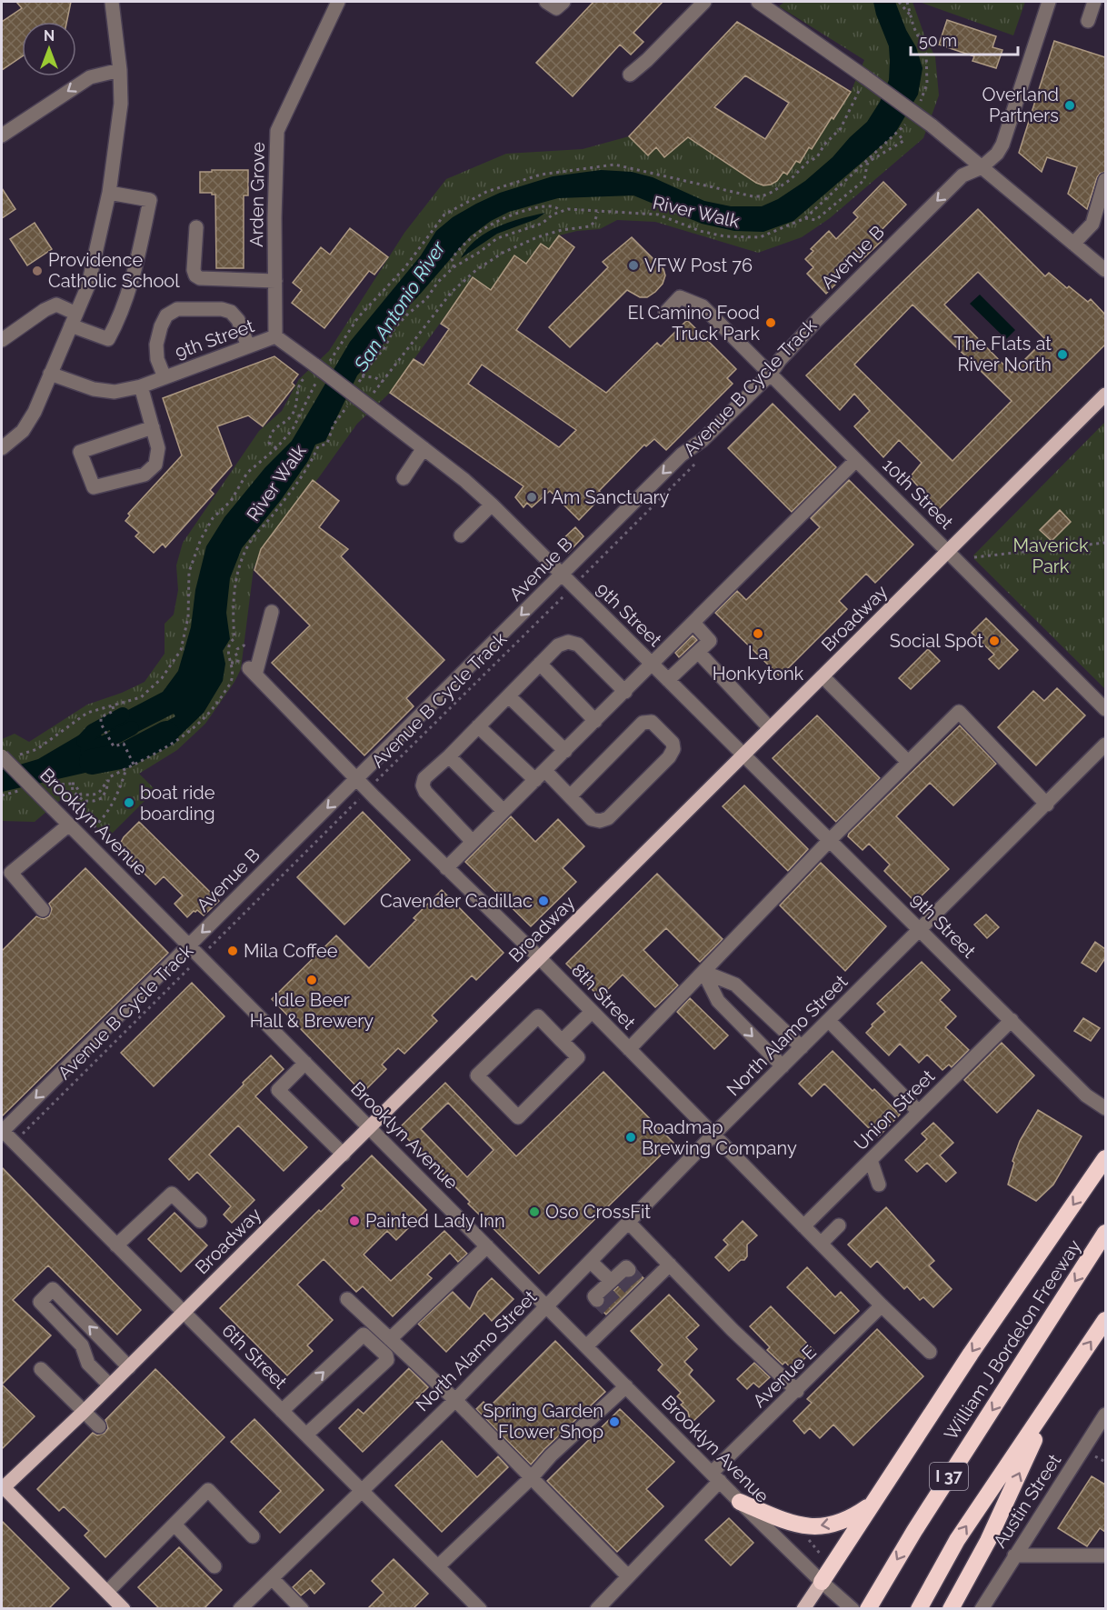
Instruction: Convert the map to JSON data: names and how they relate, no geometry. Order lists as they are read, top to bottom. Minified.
{"streets":{"highway":["William J Bordelon Freeway","I 37"],"main road":["Broadway"],"street":["Arden Grove","Avenue B","9th Street","10th Street","Brooklyn Avenue","8th Street","North Alamo Street","Union Street","6th Street","Avenue E","Austin Street"],"path":["River Walk","Avenue B Cycle Track"]},"crossings":[["Arden Grove","9th Street"],["River Walk","9th Street"],["Avenue B","9th Street"],["Avenue B","10th Street"],["Avenue B","Brooklyn Avenue"],["Avenue B","8th Street"],["Avenue B","6th Street"],["9th Street","Avenue B Cycle Track"],["9th Street","Broadway"],["9th Street","North Alamo Street"],["9th Street","Union Street"],["Avenue B Cycle Track","Brooklyn Avenue"],["Avenue B Cycle Track","8th Street"],["Avenue B Cycle Track","6th Street"],["10th Street","Broadway"],["Broadway","Brooklyn Avenue"],["Broadway","8th Street"],["Broadway","6th Street"],["Brooklyn Avenue","North Alamo Street"],["Brooklyn Avenue","Avenue E"],["8th Street","North Alamo Street"],["8th Street","Union Street"],["8th Street","Avenue E"],["North Alamo Street","6th Street"]],"one_way":["Avenue B"],"water":["San Antonio River"],"parks":["Maverick Park"],"places":["Overland Partners","VFW Post 76","Providence Catholic School","El Camino Food Truck Park","The Flats at River North","I Am Sanctuary","La Honkytonk","Social Spot","boat ride boarding","Cavender Cadillac","Mila Coffee","Idle Beer Hall & Brewery","Roadmap Brewing Company","Oso CrossFit","Painted Lady Inn","Spring Garden Flower Shop"],"scale_bar":"50 m","north":"top"}
